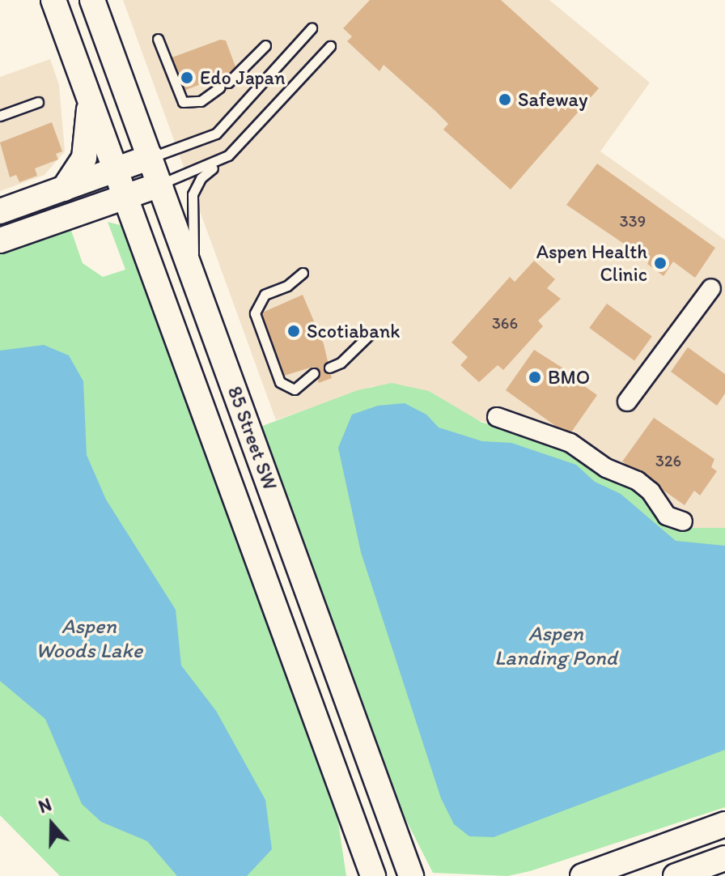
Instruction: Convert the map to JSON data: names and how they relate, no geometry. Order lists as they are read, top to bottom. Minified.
{"streets":{"main road":["85 Street SW"]},"water":["Aspen Woods Lake","Aspen Landing Pond"],"places":["Edo Japan","Safeway","Aspen Health Clinic","Scotiabank","BMO"],"house_numbers":["339","366","326"],"north":"top"}
